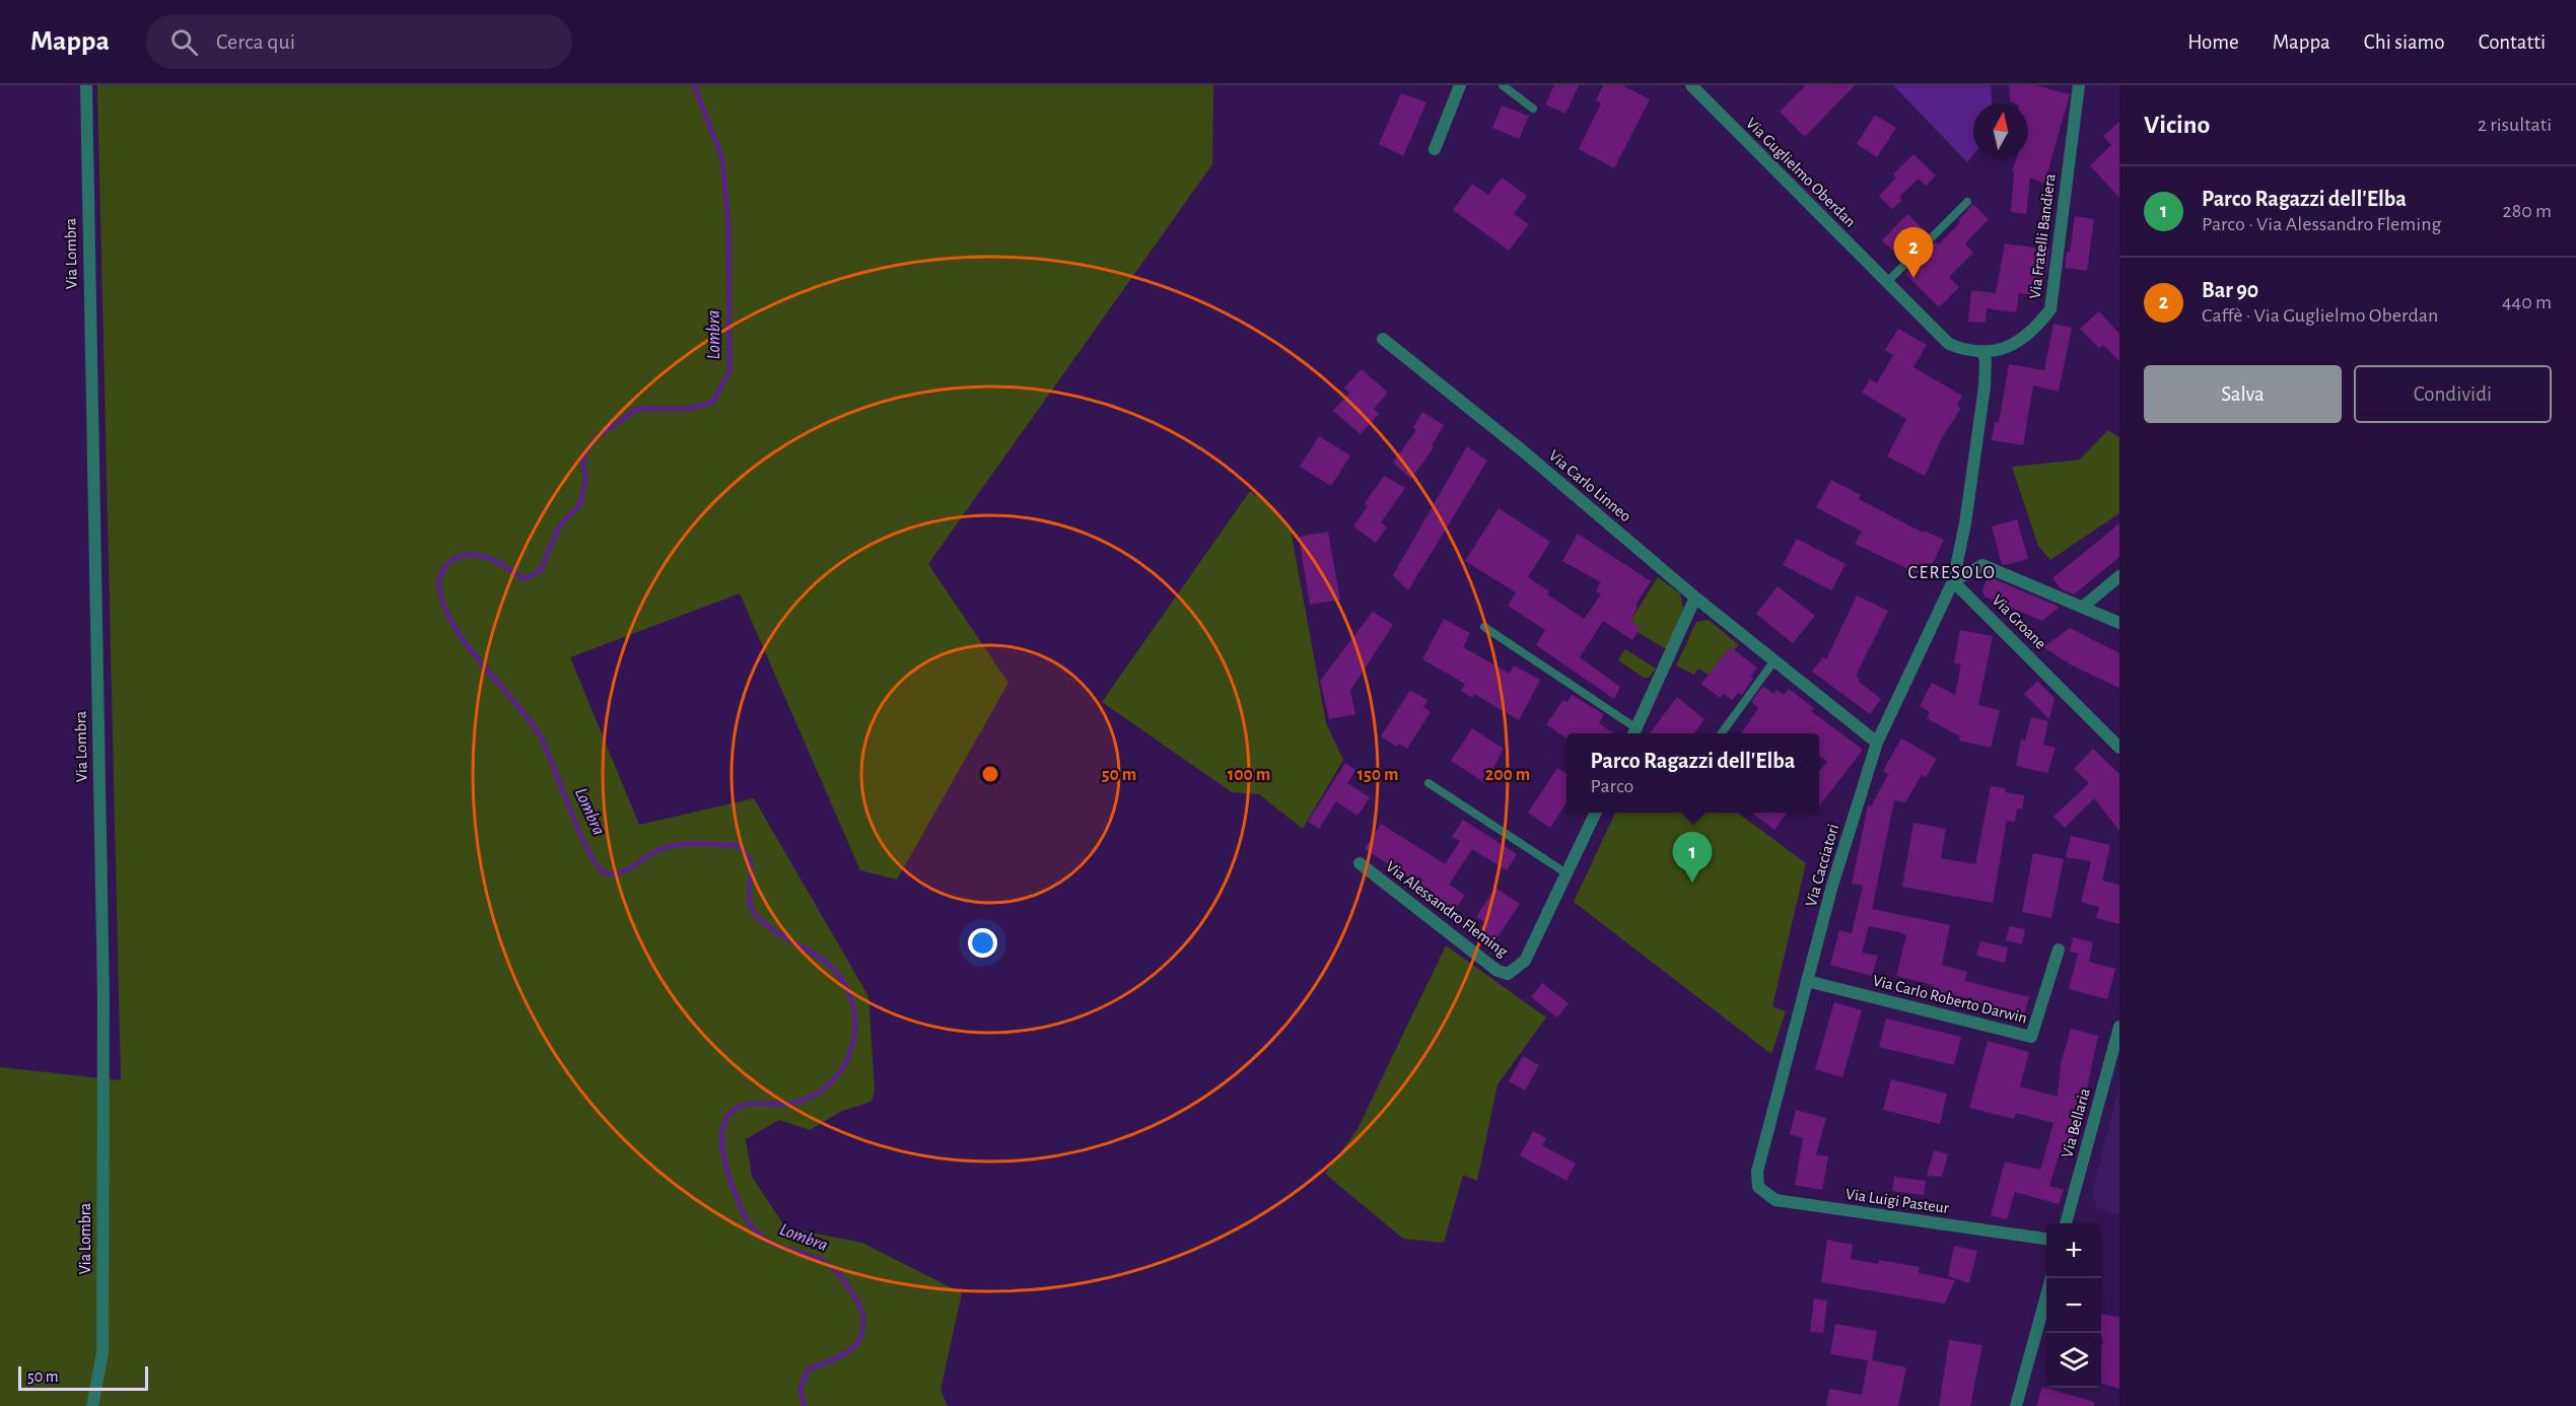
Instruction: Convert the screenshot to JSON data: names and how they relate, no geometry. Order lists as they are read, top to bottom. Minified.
{"streets":{"street":["Via Guglielmo Oberdan","Via Fratelli Bandiera","Via Lombra","Via Carlo Linneo","Via Groane","Via Cacciatori","Via Alessandro Fleming","Via Carlo Roberto Darwin","Via Bellaria","Via Luigi Pasteur"]},"crossings":[["Via Guglielmo Oberdan","Via Fratelli Bandiera"],["Via Carlo Linneo","Via Cacciatori"],["Via Groane","Via Cacciatori"],["Via Cacciatori","Via Carlo Roberto Darwin"],["Via Cacciatori","Via Luigi Pasteur"]],"districts":["CERESOLO"],"water":["Lombra"],"scale_bar":"50 m","north":"top","page":{"header":"Mappa","search":"Cerca qui","nav":["Home","Mappa","Chi siamo","Contatti"],"heading":["Vicino","2 risultati"],"list":[{"mark":"1","name":"Parco Ragazzi dell'Elba","note":"Parco · Via Alessandro Fleming","value":"280 m"},{"mark":"2","name":"Bar 90","note":"Caffè · Via Guglielmo Oberdan","value":"440 m"}],"pins":["2","1"],"buttons":["Salva","Condividi"],"popup":["Parco Ragazzi dell'Elba","Parco"],"map_buttons":["+","−"],"scale":"50 m"},"rings":["50 m","100 m","150 m","200 m"]}
